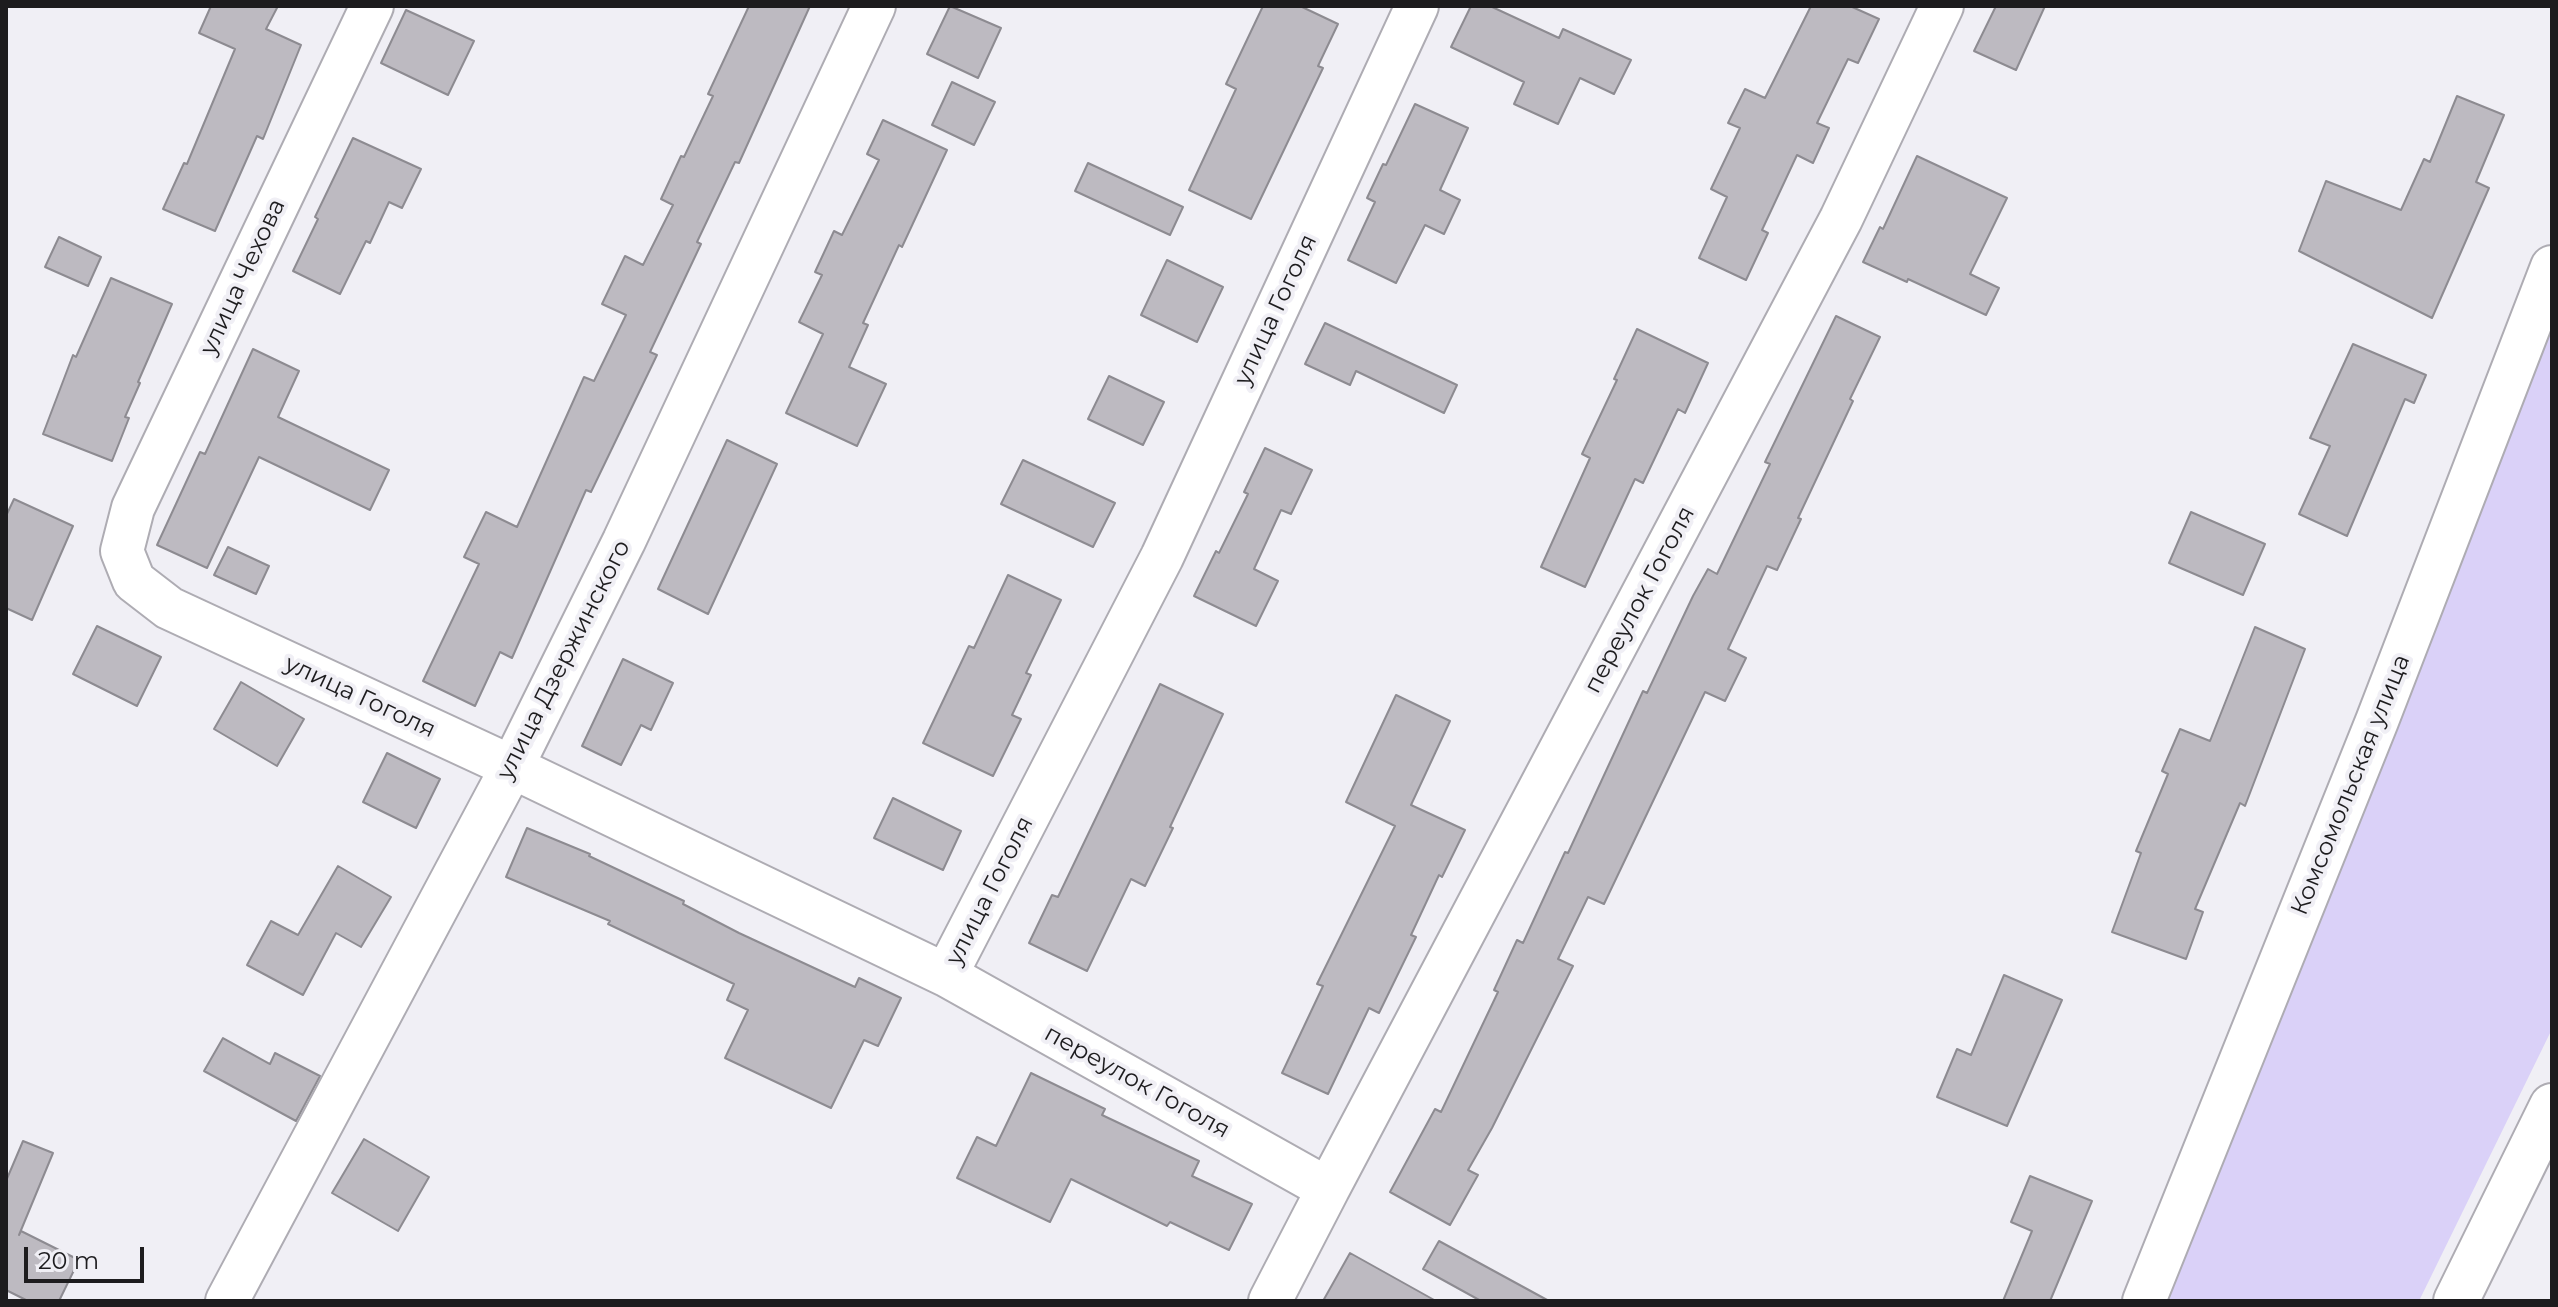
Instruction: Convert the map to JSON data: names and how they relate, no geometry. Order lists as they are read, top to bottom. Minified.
{"streets":{"street":["улица Чехова","улица Гоголя","переулок Гоголя","улица Дзержинского","Комсомольская улица"]},"crossings":[["улица Чехова","улица Гоголя"],["улица Гоголя","переулок Гоголя"],["улица Гоголя","улица Дзержинского"]],"scale_bar":"20 m"}
